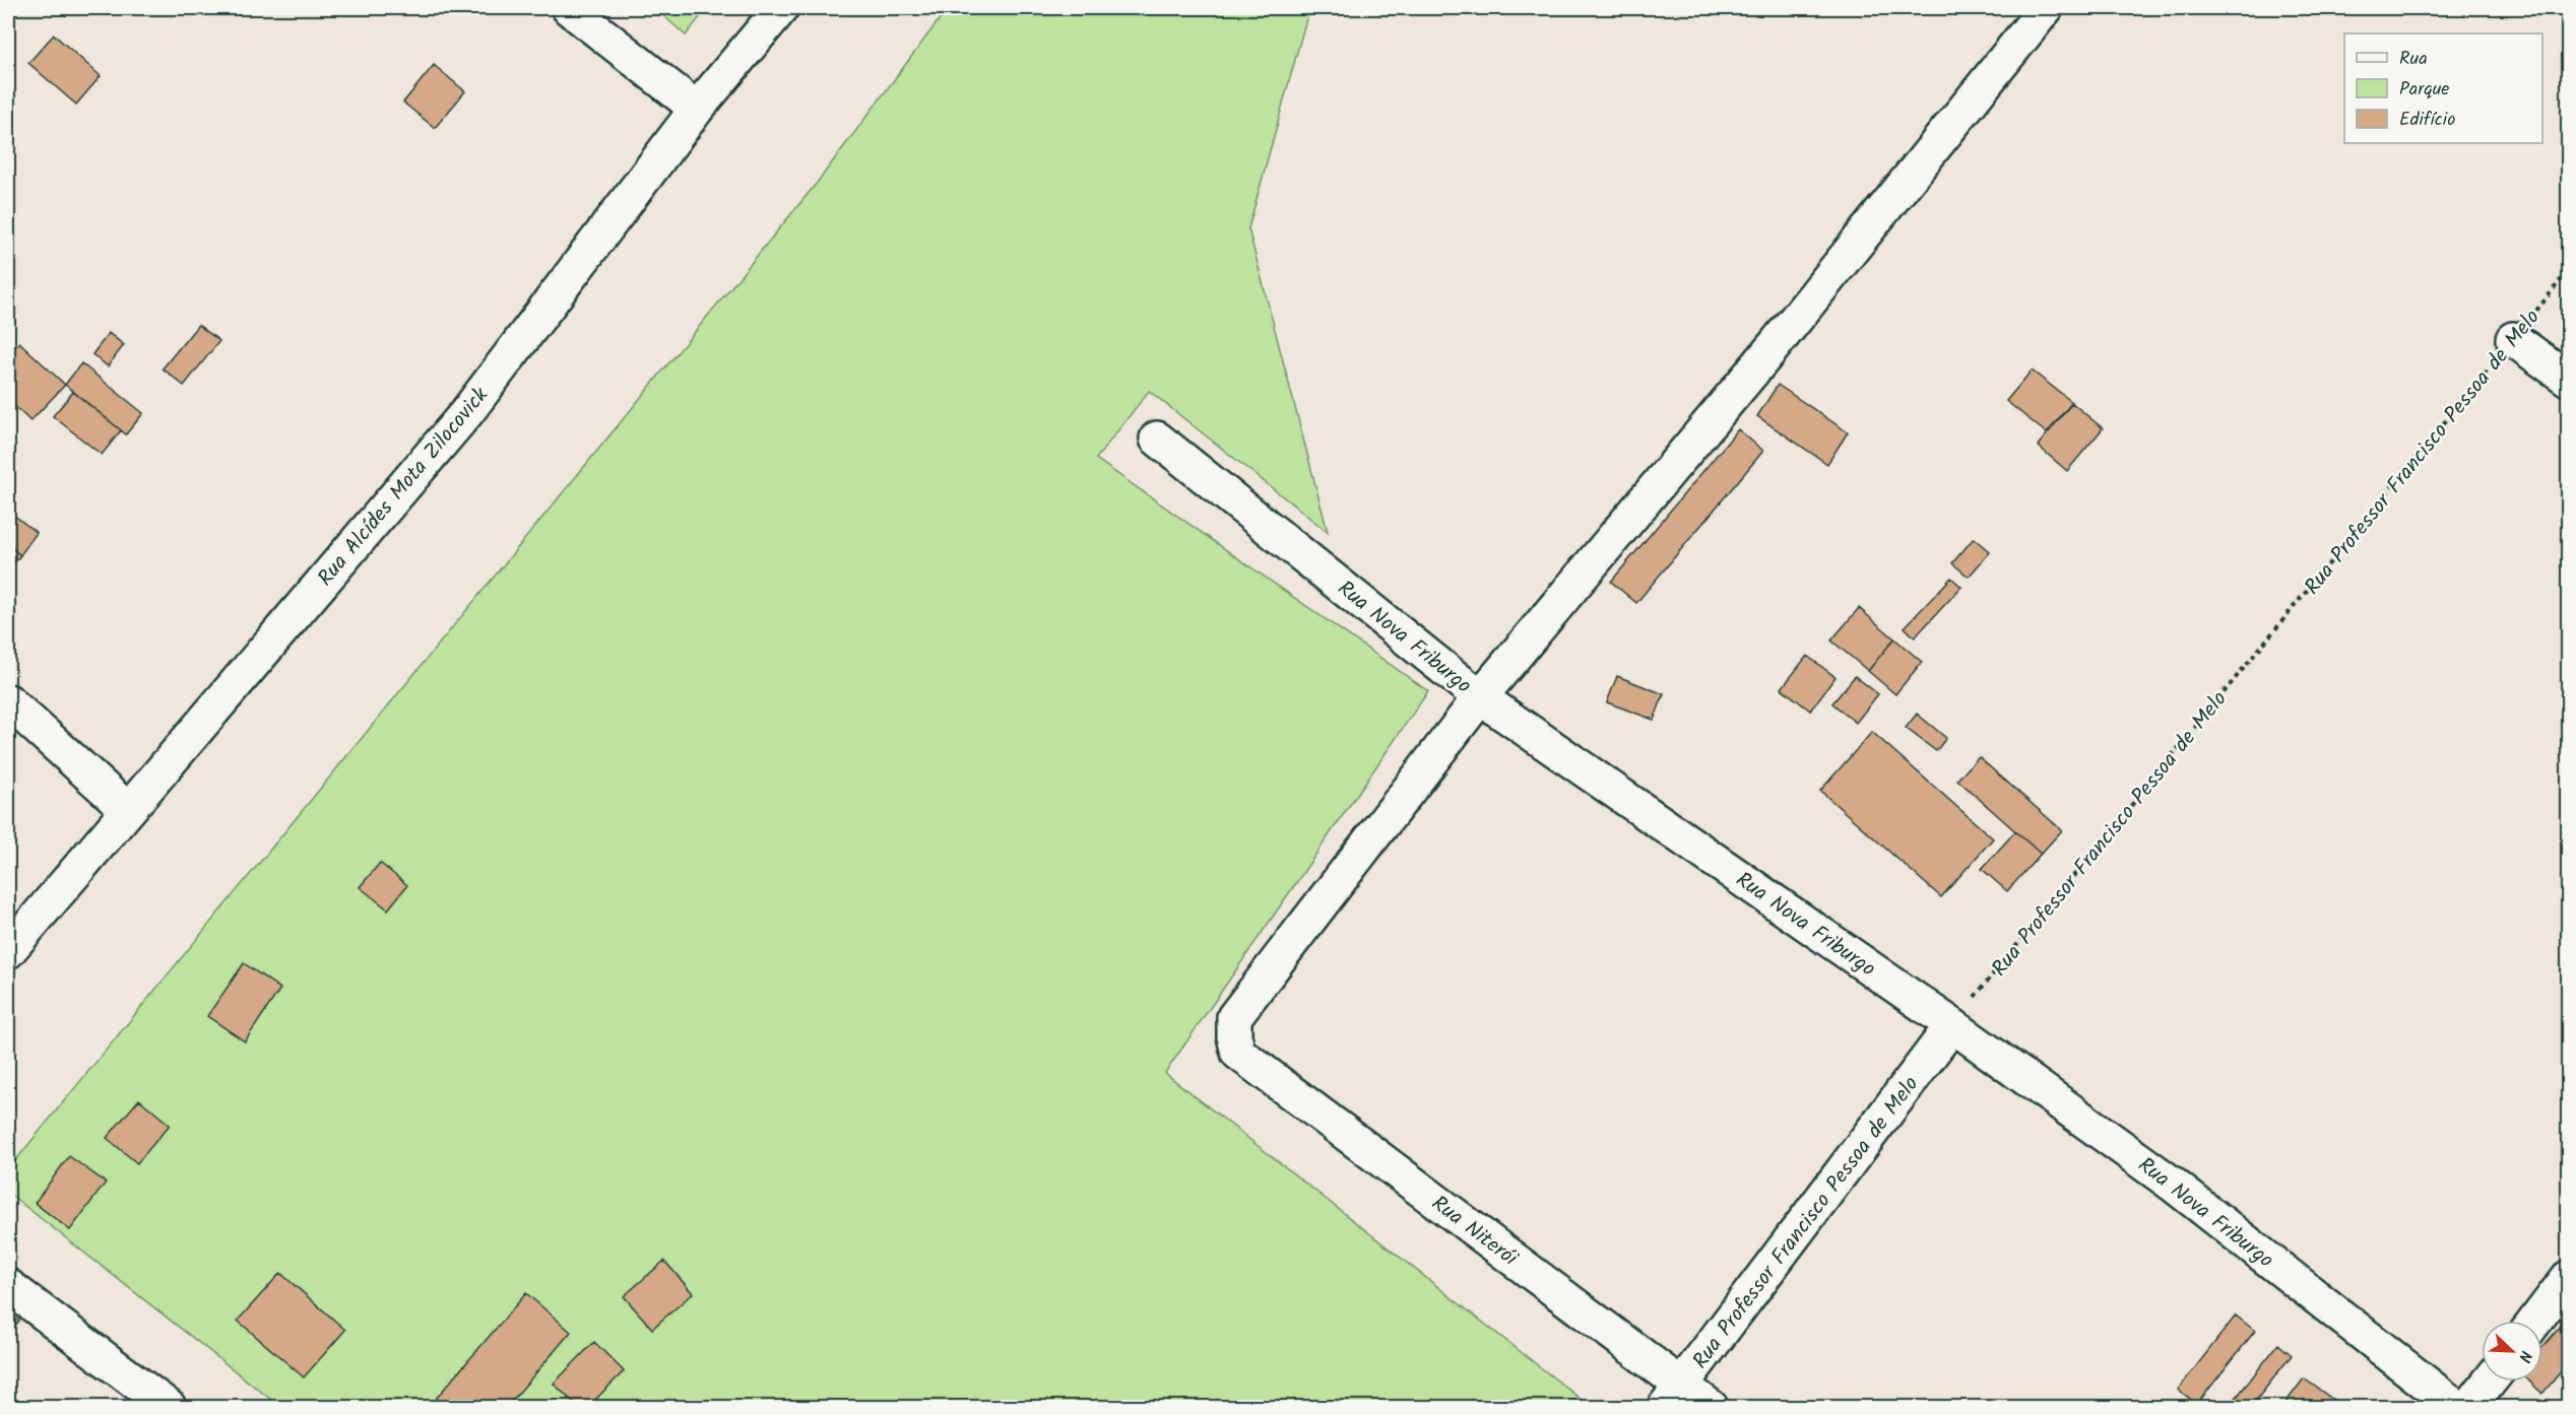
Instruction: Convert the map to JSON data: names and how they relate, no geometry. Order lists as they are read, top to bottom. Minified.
{"streets":{"street":["Rua Professor Francisco Pessoa de Melo","Rua Alcídes Mota Zilocovick","Rua Nova Friburgo","Rua Niterói"]},"crossings":[["Rua Professor Francisco Pessoa de Melo","Rua Nova Friburgo"],["Rua Professor Francisco Pessoa de Melo","Rua Niterói"],["Rua Nova Friburgo","Rua Niterói"]],"legend":["Rua","Parque","Edifício"],"north":"bottom right"}
